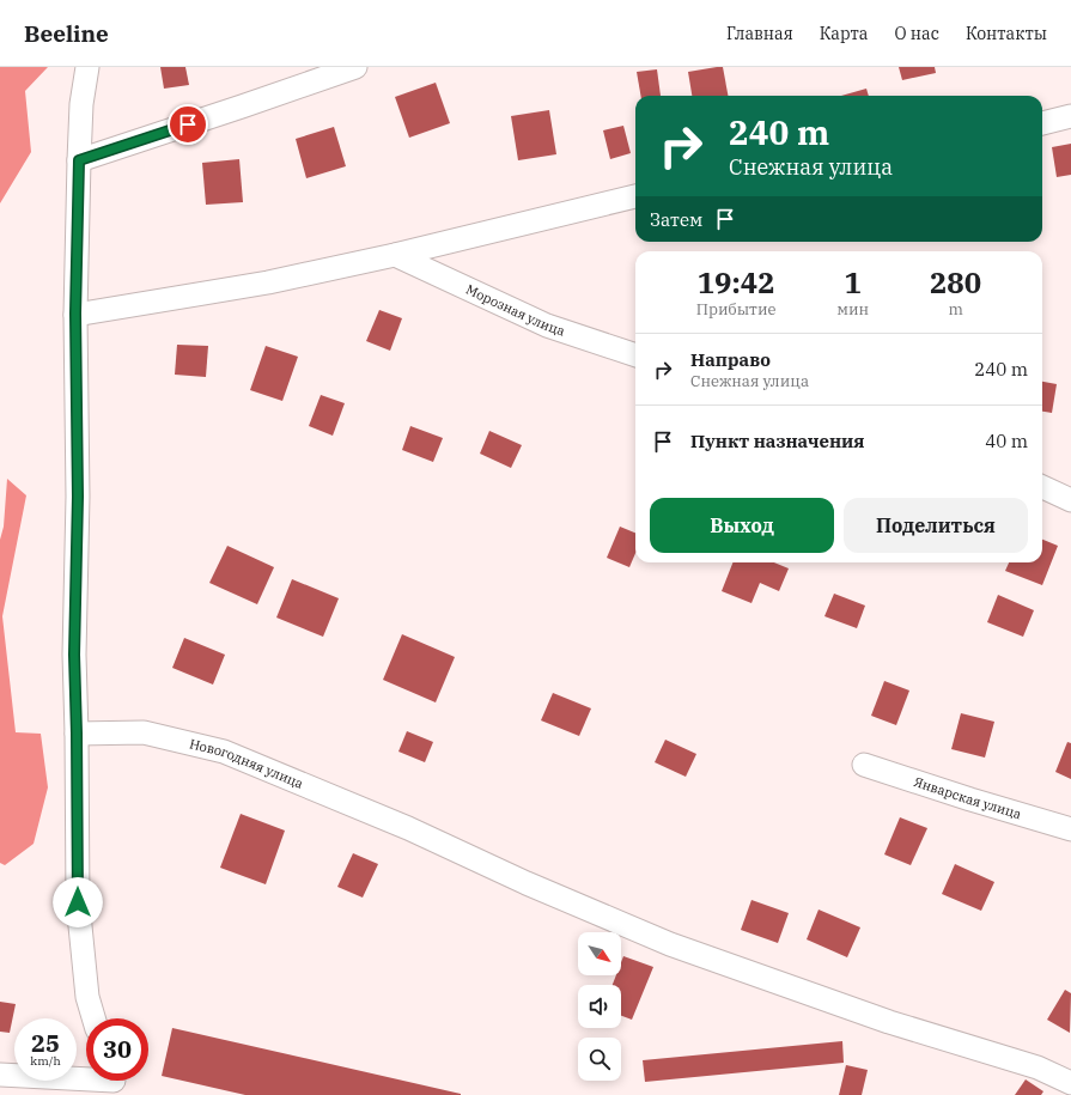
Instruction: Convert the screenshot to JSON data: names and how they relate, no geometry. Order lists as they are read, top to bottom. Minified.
{"streets":{"street":["Морозная улица","Новогодняя улица","Январская улица"]},"north":"bottom right","page":{"header":"Beeline","nav":["Главная","Карта","О нас","Контакты"],"turn":["240 m","Снежная улица"],"then":"Затем","eta":["19:42","Прибытие","1","мин","280","m"],"list":[{"name":"Направо","note":"Снежная улица","value":"240 m"},{"name":"Пункт назначения","value":"40 m"}],"buttons":["Выход","Поделиться"],"speed":"25 km/h","limit":"30"}}
